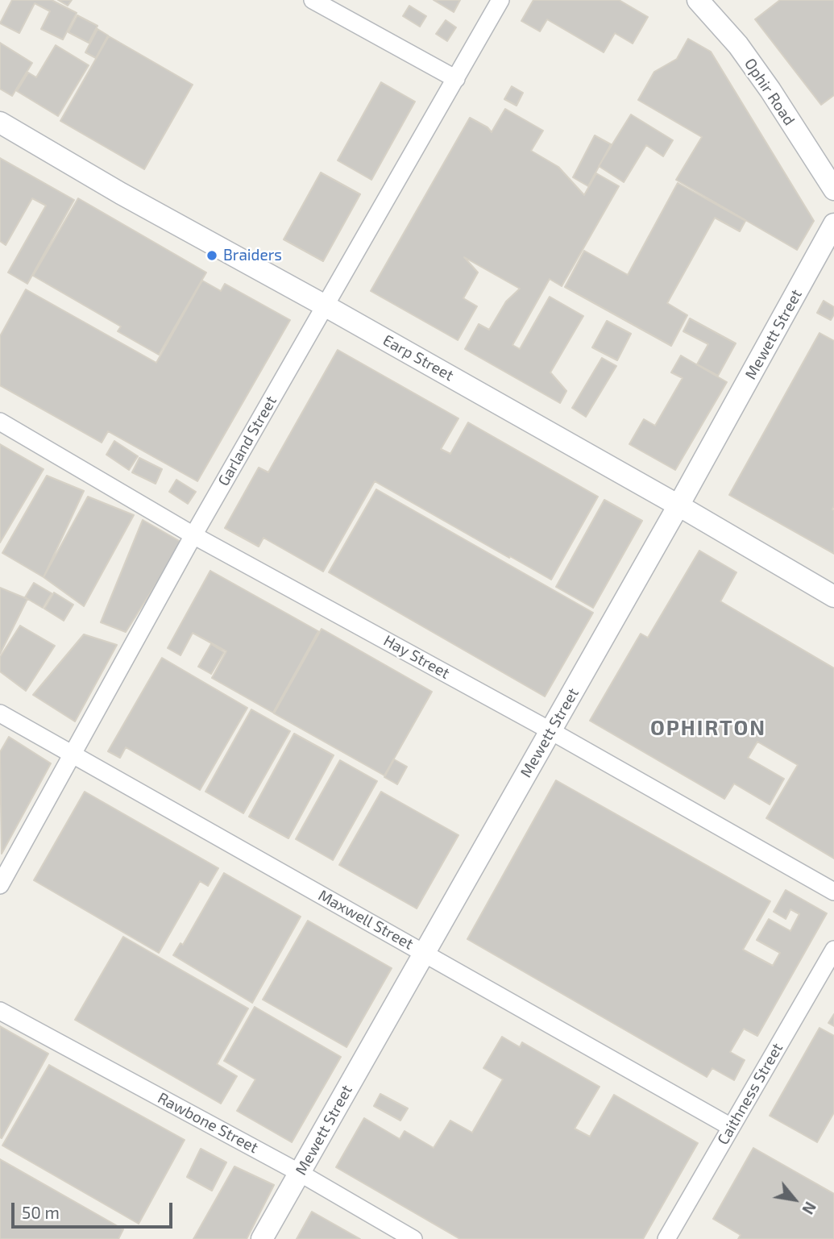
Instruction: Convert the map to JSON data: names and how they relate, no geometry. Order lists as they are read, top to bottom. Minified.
{"streets":{"street":["Ophir Road","Mewett Street","Earp Street","Garland Street","Hay Street","Maxwell Street","Caithness Street","Rawbone Street"]},"crossings":[["Mewett Street","Earp Street"],["Mewett Street","Hay Street"],["Mewett Street","Maxwell Street"],["Mewett Street","Rawbone Street"],["Earp Street","Garland Street"],["Garland Street","Hay Street"],["Garland Street","Maxwell Street"],["Maxwell Street","Caithness Street"]],"districts":["OPHIRTON"],"places":["Braiders"],"scale_bar":"50 m","north":"bottom right"}
